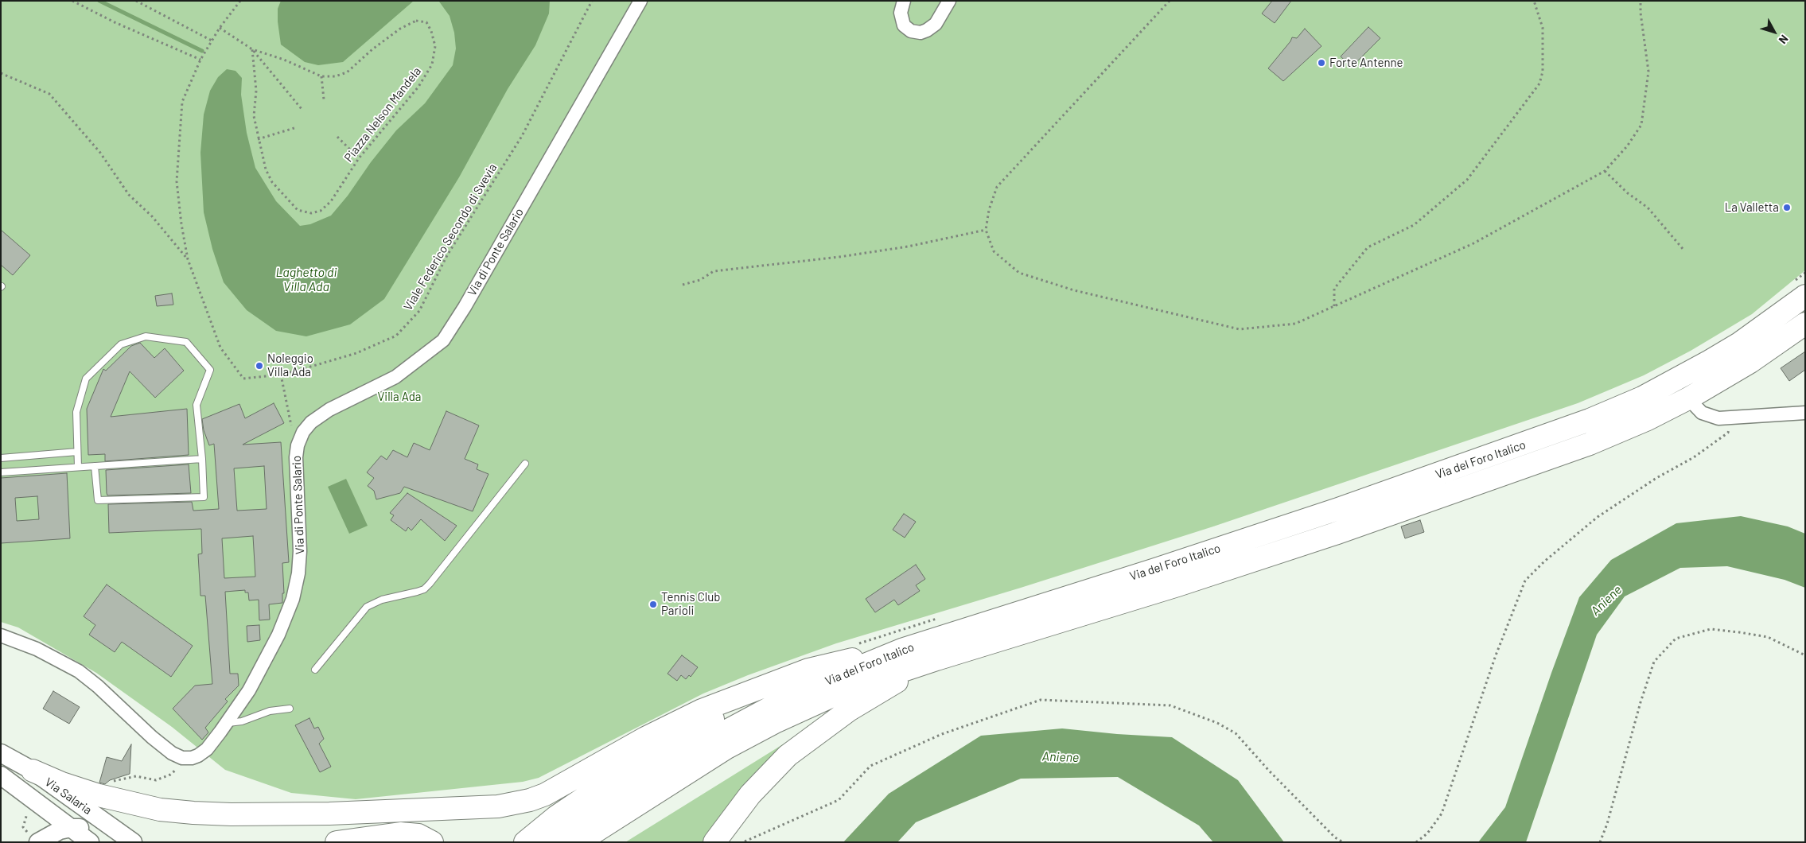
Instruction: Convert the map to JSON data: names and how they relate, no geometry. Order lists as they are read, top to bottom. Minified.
{"streets":{"highway":["Via del Foro Italico"],"main road":["Via Salaria"],"street":["Via di Ponte Salario"],"path":["Piazza Nelson Mandela","Viale Federico Secondo di Svevia"]},"crossings":[["Piazza Nelson Mandela","Viale Federico Secondo di Svevia"]],"water":["Laghetto di Villa Ada","Aniene"],"parks":["Villa Ada"],"places":["Forte Antenne","La Valletta","Noleggio Villa Ada","Tennis Club Parioli"],"north":"bottom right"}
